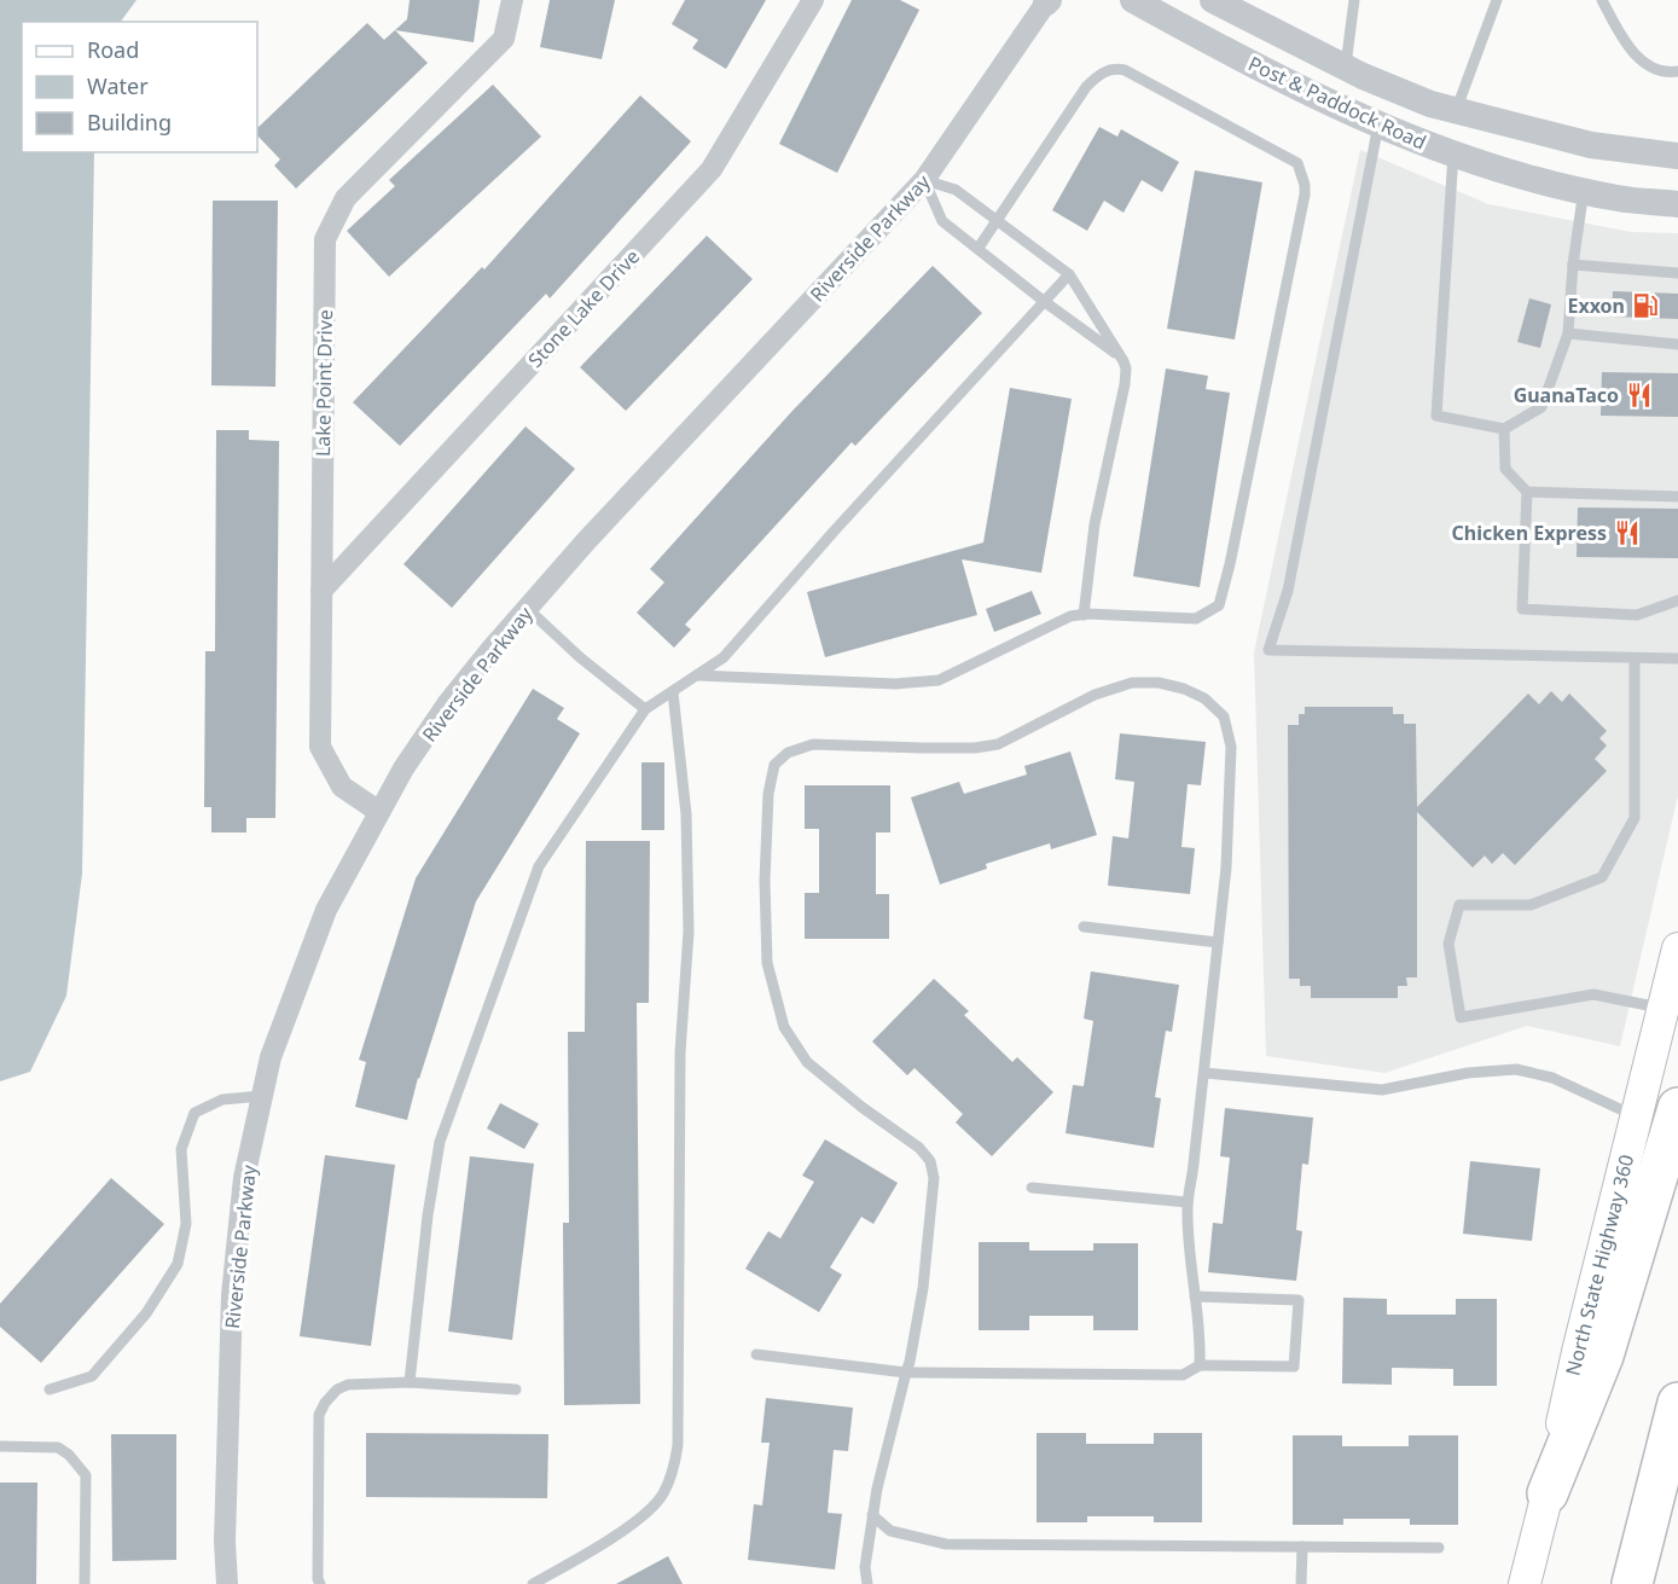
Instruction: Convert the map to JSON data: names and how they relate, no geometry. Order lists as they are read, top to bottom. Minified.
{"streets":{"main road":["North State Highway 360"],"street":["Post & Paddock Road","Riverside Parkway","Stone Lake Drive","Lake Point Drive"]},"crossings":[["Riverside Parkway","Lake Point Drive"],["Stone Lake Drive","Lake Point Drive"]],"places":{"fuel station":["Exxon"],"restaurant":["GuanaTaco","Chicken Express"]},"legend":["Road","Water","Building"]}
